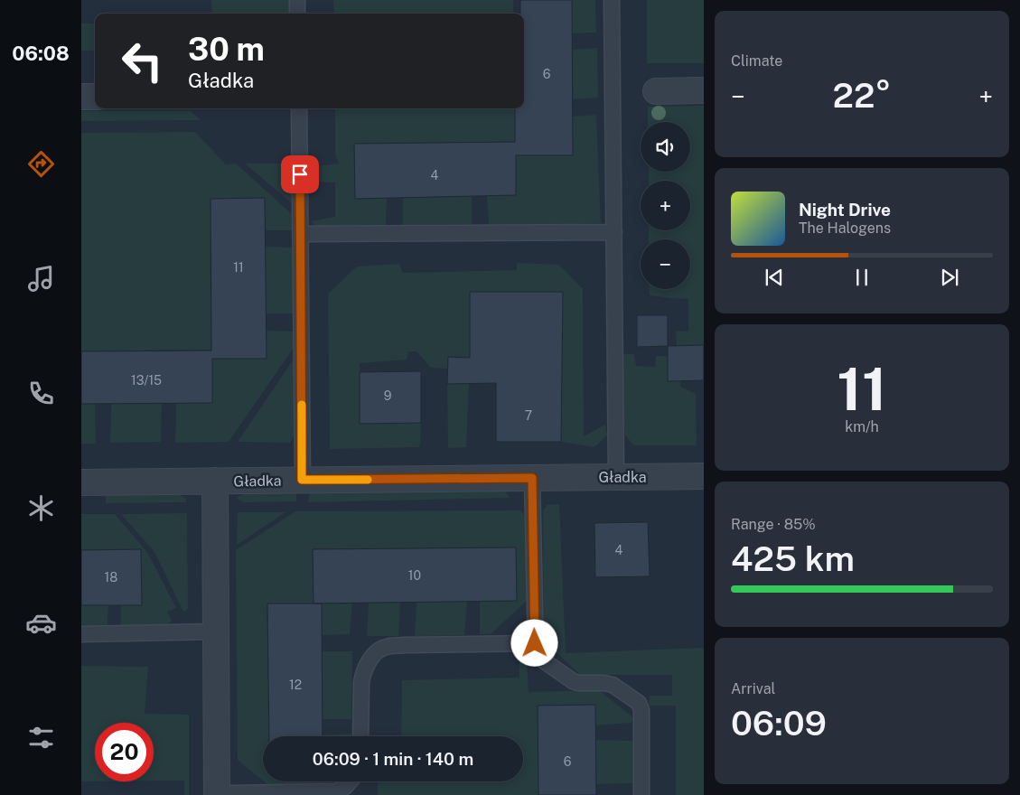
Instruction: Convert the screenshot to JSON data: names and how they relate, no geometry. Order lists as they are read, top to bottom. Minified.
{"streets":{"street":["Gładka"]},"house_numbers":["6","4","11","13/15","9","7","4","10","18","12","6"],"page":{"tabs":"06:08","tile":["Climate",["11","km/h"],["Range · 85%","425 km"],["Arrival","06:09"]],"turn":["30 m","Gładka"],"heat":["−","22°","+"],"map_buttons":["+","−"],"song":["Night Drive","The Halogens"],"limit":"20","trip":"06:09 · 1 min · 140 m"}}
